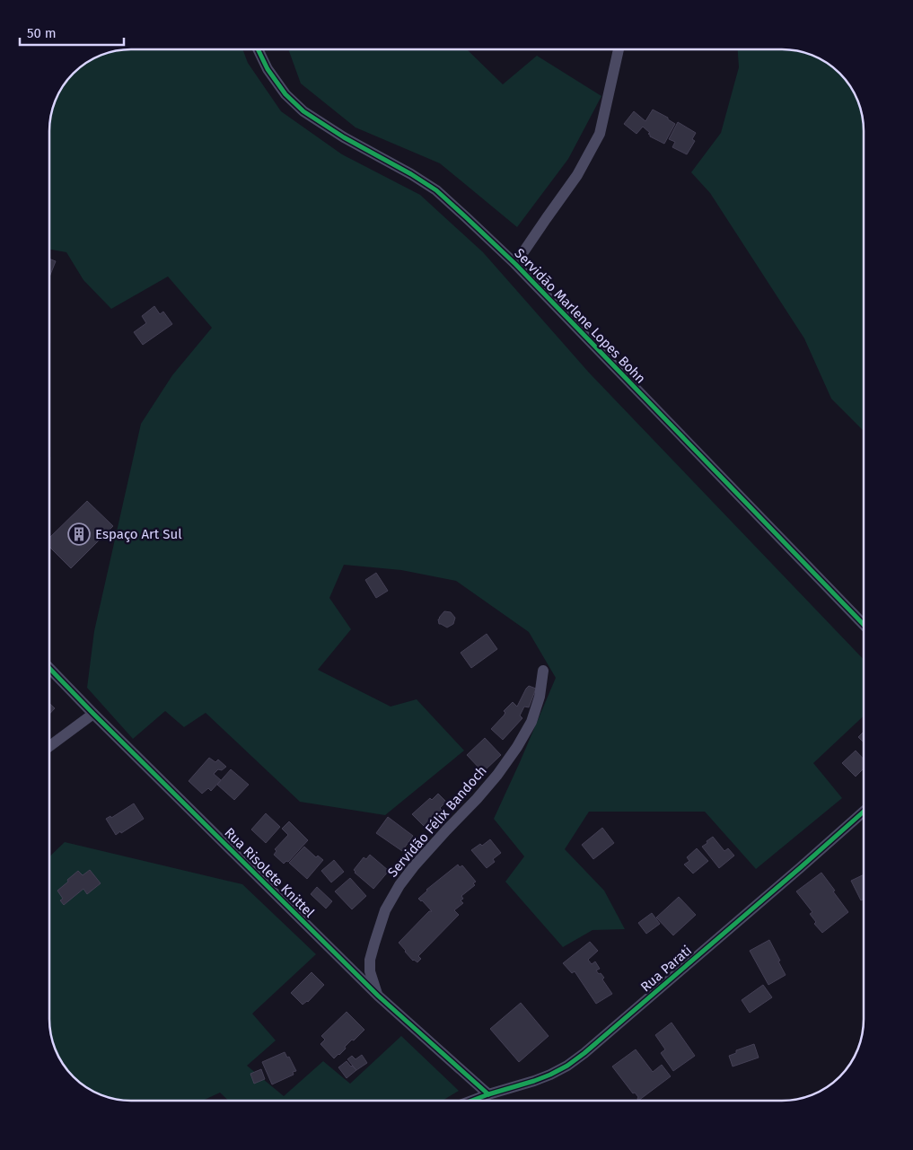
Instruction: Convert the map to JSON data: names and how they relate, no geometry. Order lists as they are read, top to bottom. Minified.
{"streets":{"street":["Servidão Marlene Lopes Bohn","Servidão Félix Bandoch","Rua Risolete Knittel","Rua Parati"]},"crossings":[["Servidão Félix Bandoch","Rua Risolete Knittel"],["Rua Risolete Knittel","Rua Parati"]],"places":{"building":["Espaço Art Sul"]},"scale_bar":"50 m"}
